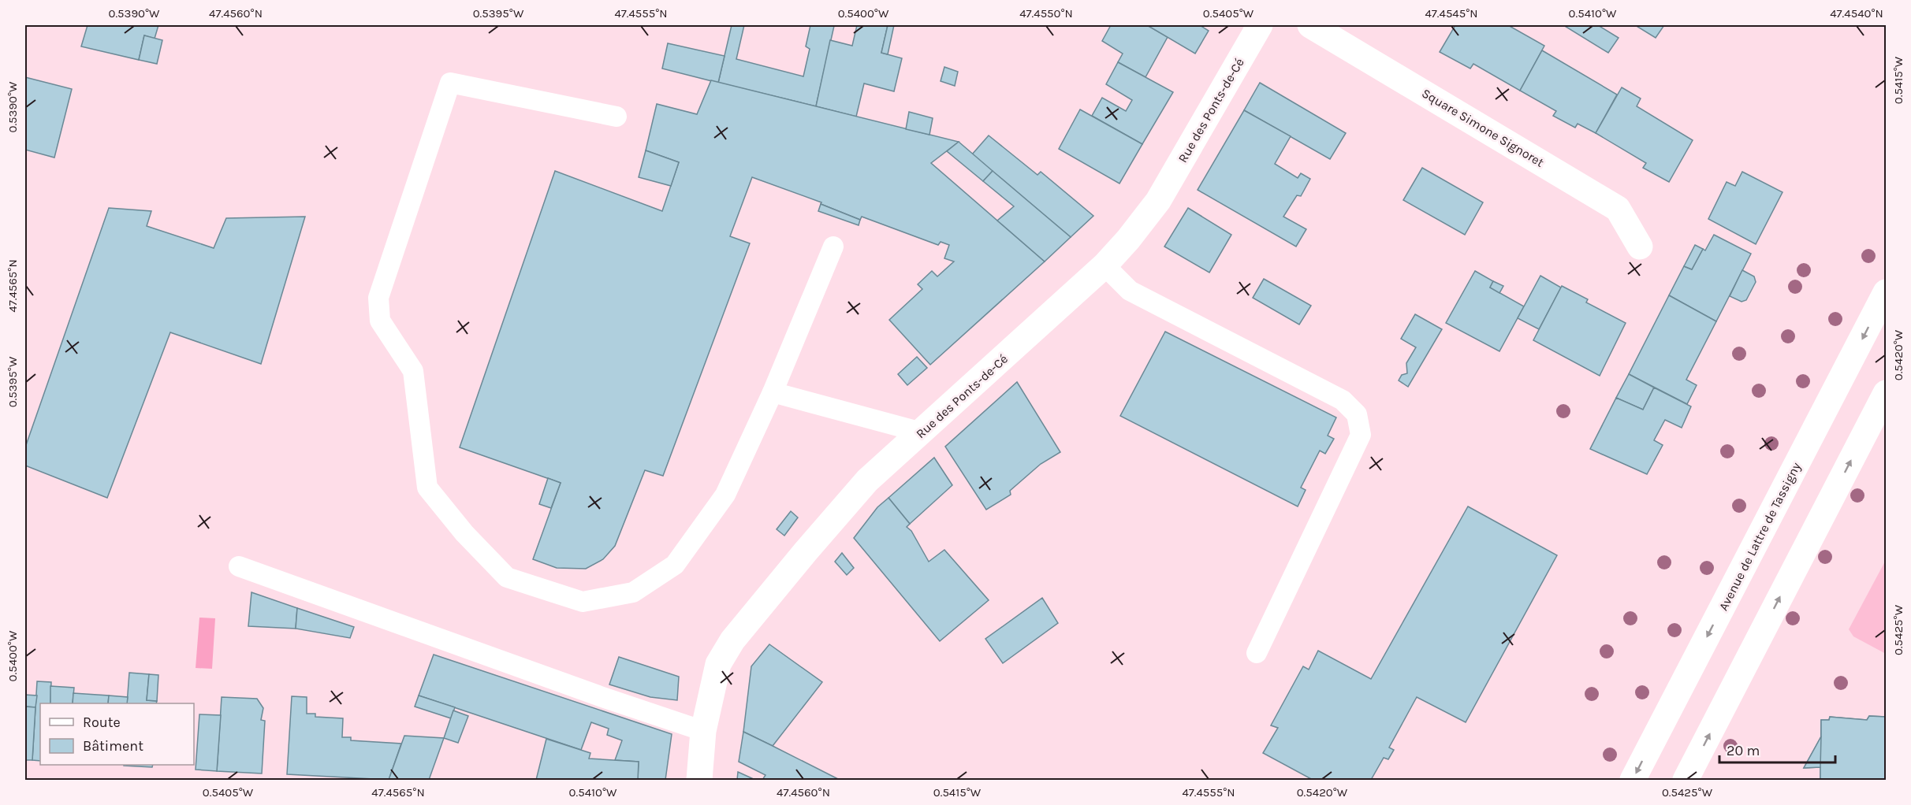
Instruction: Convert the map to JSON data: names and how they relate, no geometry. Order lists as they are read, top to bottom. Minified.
{"streets":{"street":["Rue des Ponts-de-Cé","Square Simone Signoret","Avenue de Lattre de Tassigny"]},"legend":["Route","Bâtiment"],"scale_bar":"20 m","coordinates":["0.5390°W","47.4560°N","0.5395°W","47.4555°N","0.5400°W","47.4550°N","0.5405°W","47.4545°N","0.5410°W","47.4540°N","0.5415°W","47.4565°N","0.5420°W","0.5425°W"]}
